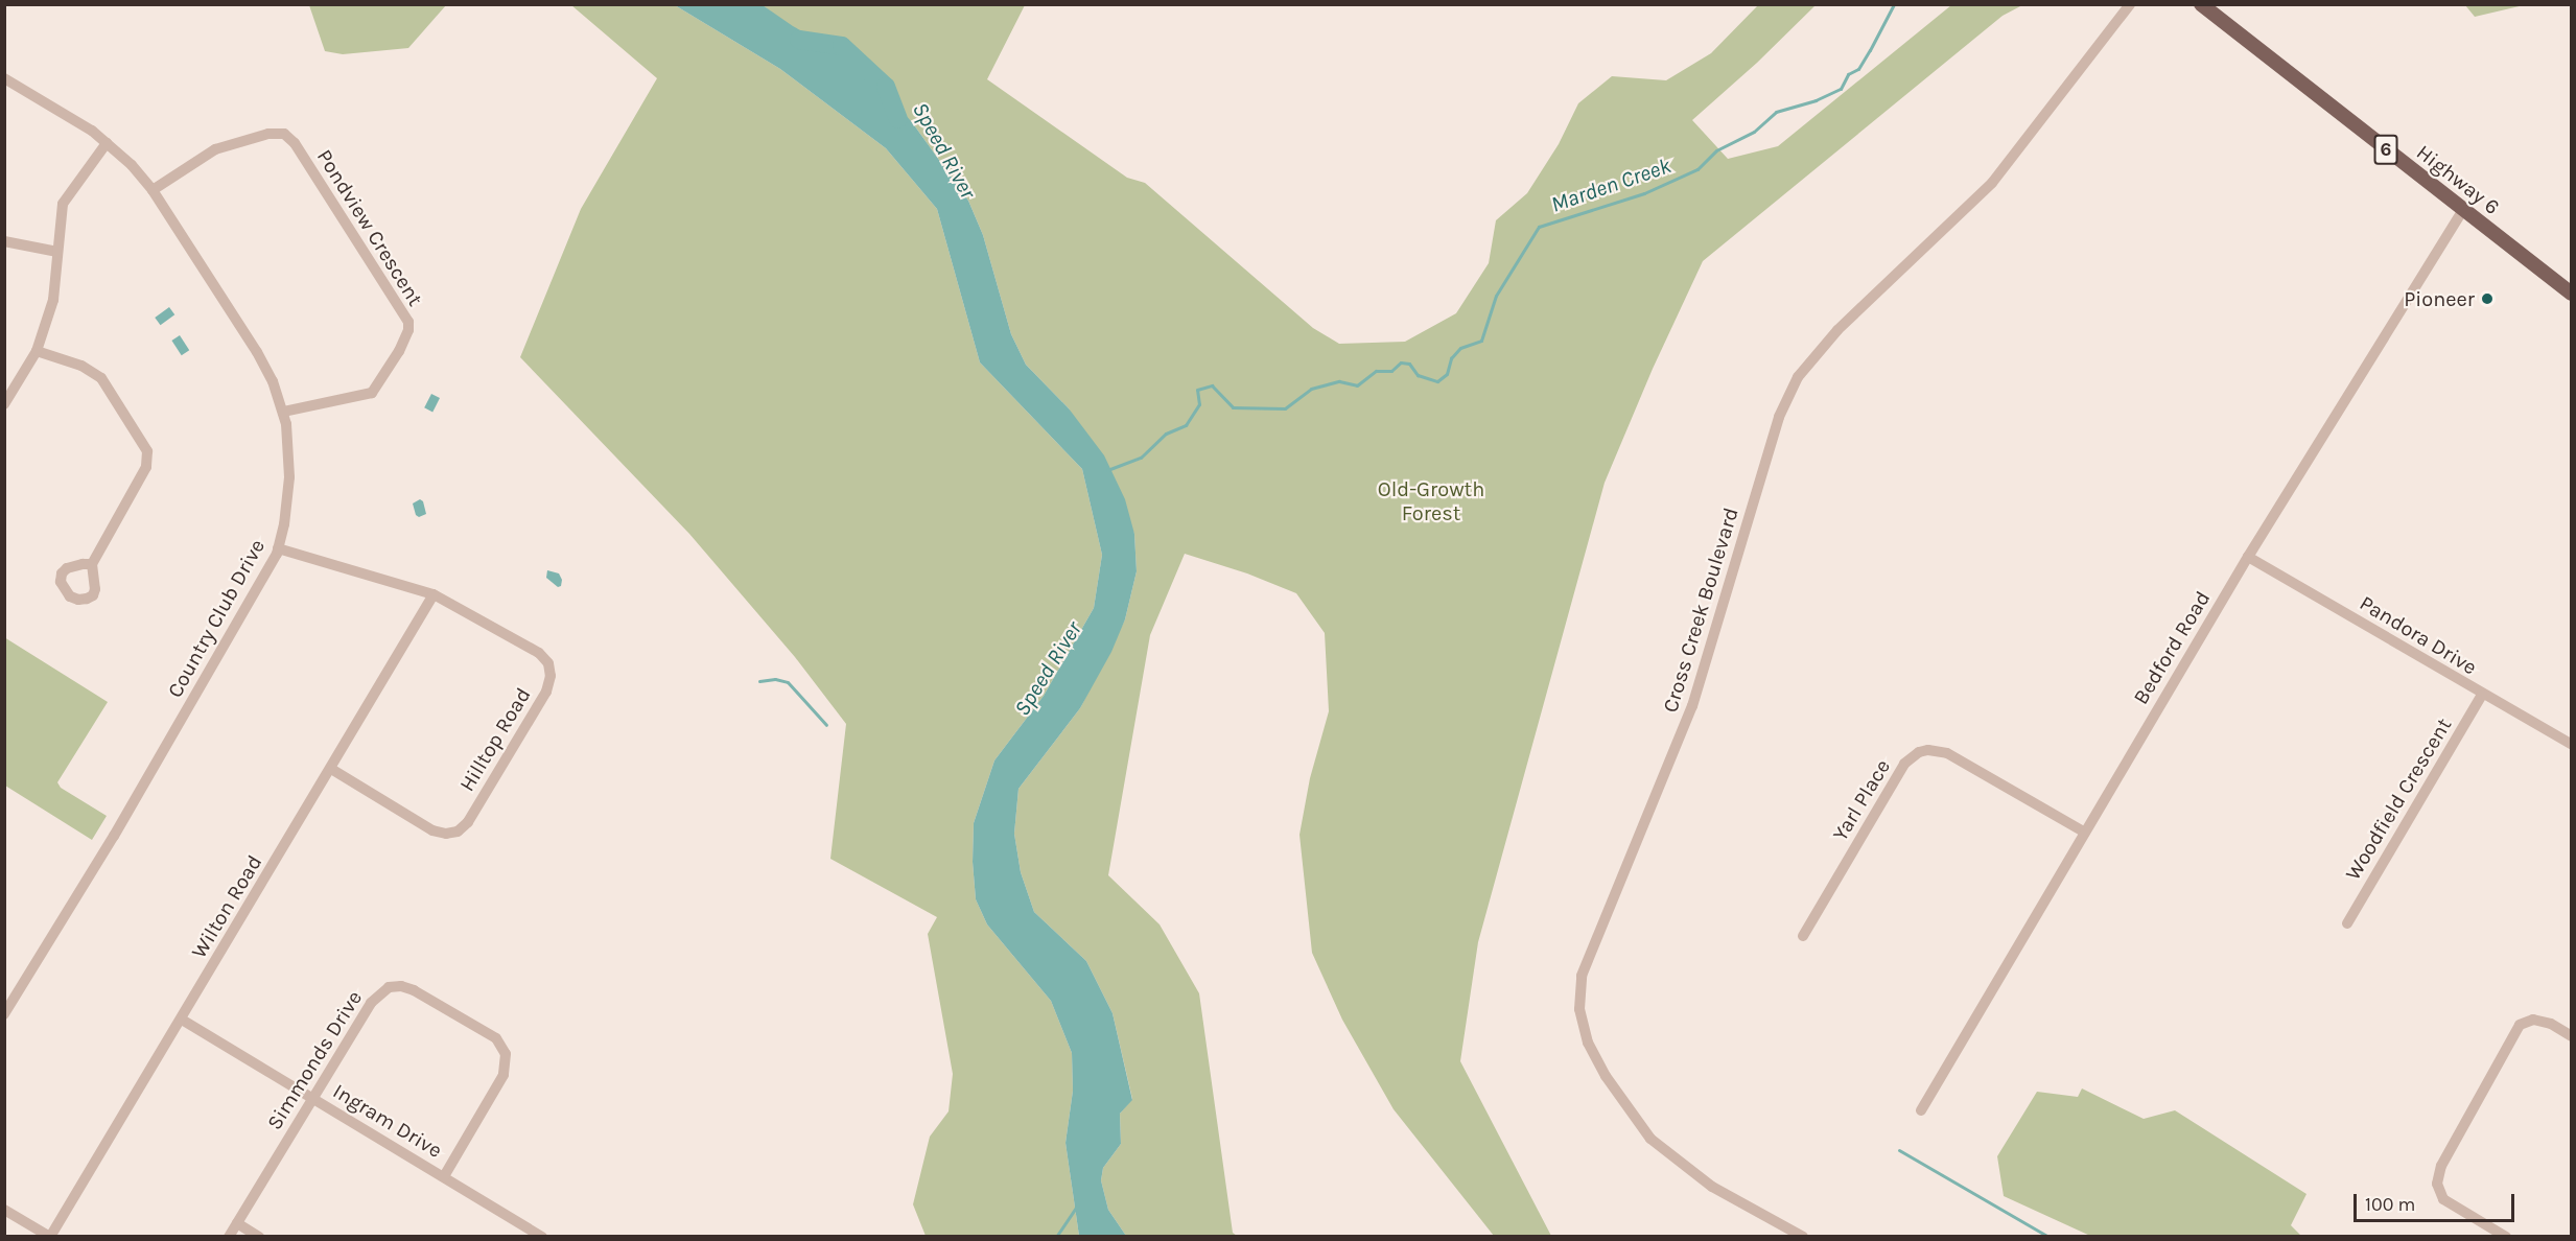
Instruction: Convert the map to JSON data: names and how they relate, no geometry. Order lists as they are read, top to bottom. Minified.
{"streets":{"main road":["6","Highway 6"],"street":["Pondview Crescent","Cross Creek Boulevard","Country Club Drive","Pandora Drive","Bedford Road","Hilltop Road","Woodfield Crescent","Yarl Place","Wilton Road","Simmonds Drive","Ingram Drive"]},"crossings":[["Highway 6","Bedford Road"],["Pondview Crescent","Country Club Drive"],["Country Club Drive","Hilltop Road"],["Pandora Drive","Bedford Road"],["Pandora Drive","Woodfield Crescent"],["Bedford Road","Yarl Place"],["Hilltop Road","Wilton Road"],["Wilton Road","Ingram Drive"],["Simmonds Drive","Ingram Drive"]],"water":["Speed River","Marden Creek"],"parks":["Old-Growth Forest"],"places":["Pioneer"],"scale_bar":"100 m"}
